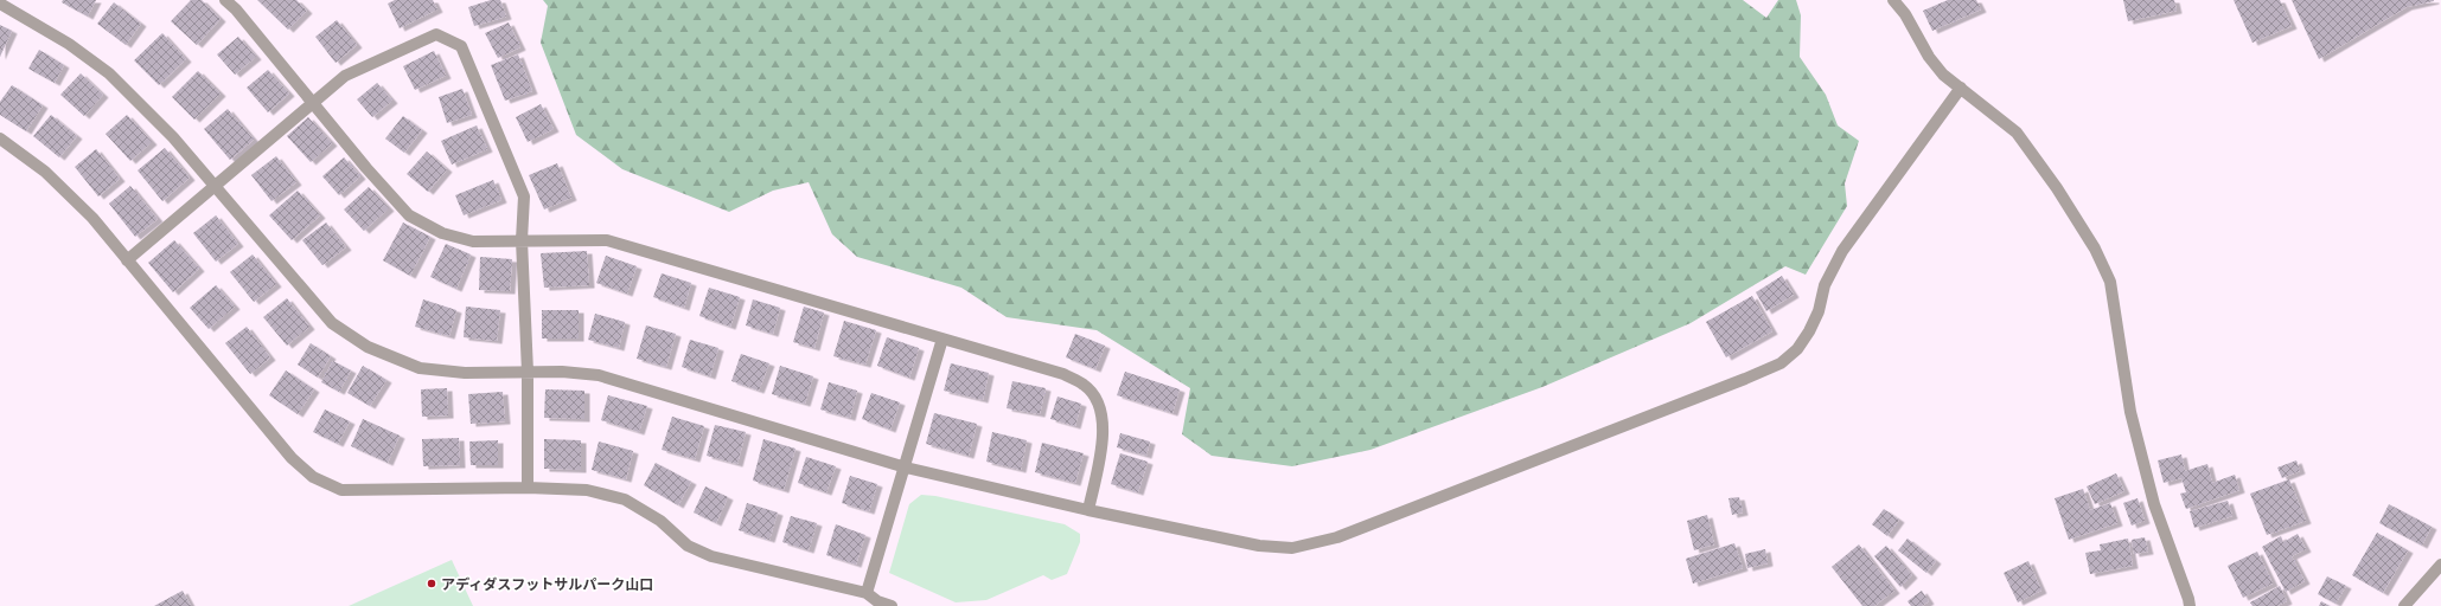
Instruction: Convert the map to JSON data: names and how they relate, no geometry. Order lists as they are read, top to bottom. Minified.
{"places":["アディダスフットサルパーク山口"]}
